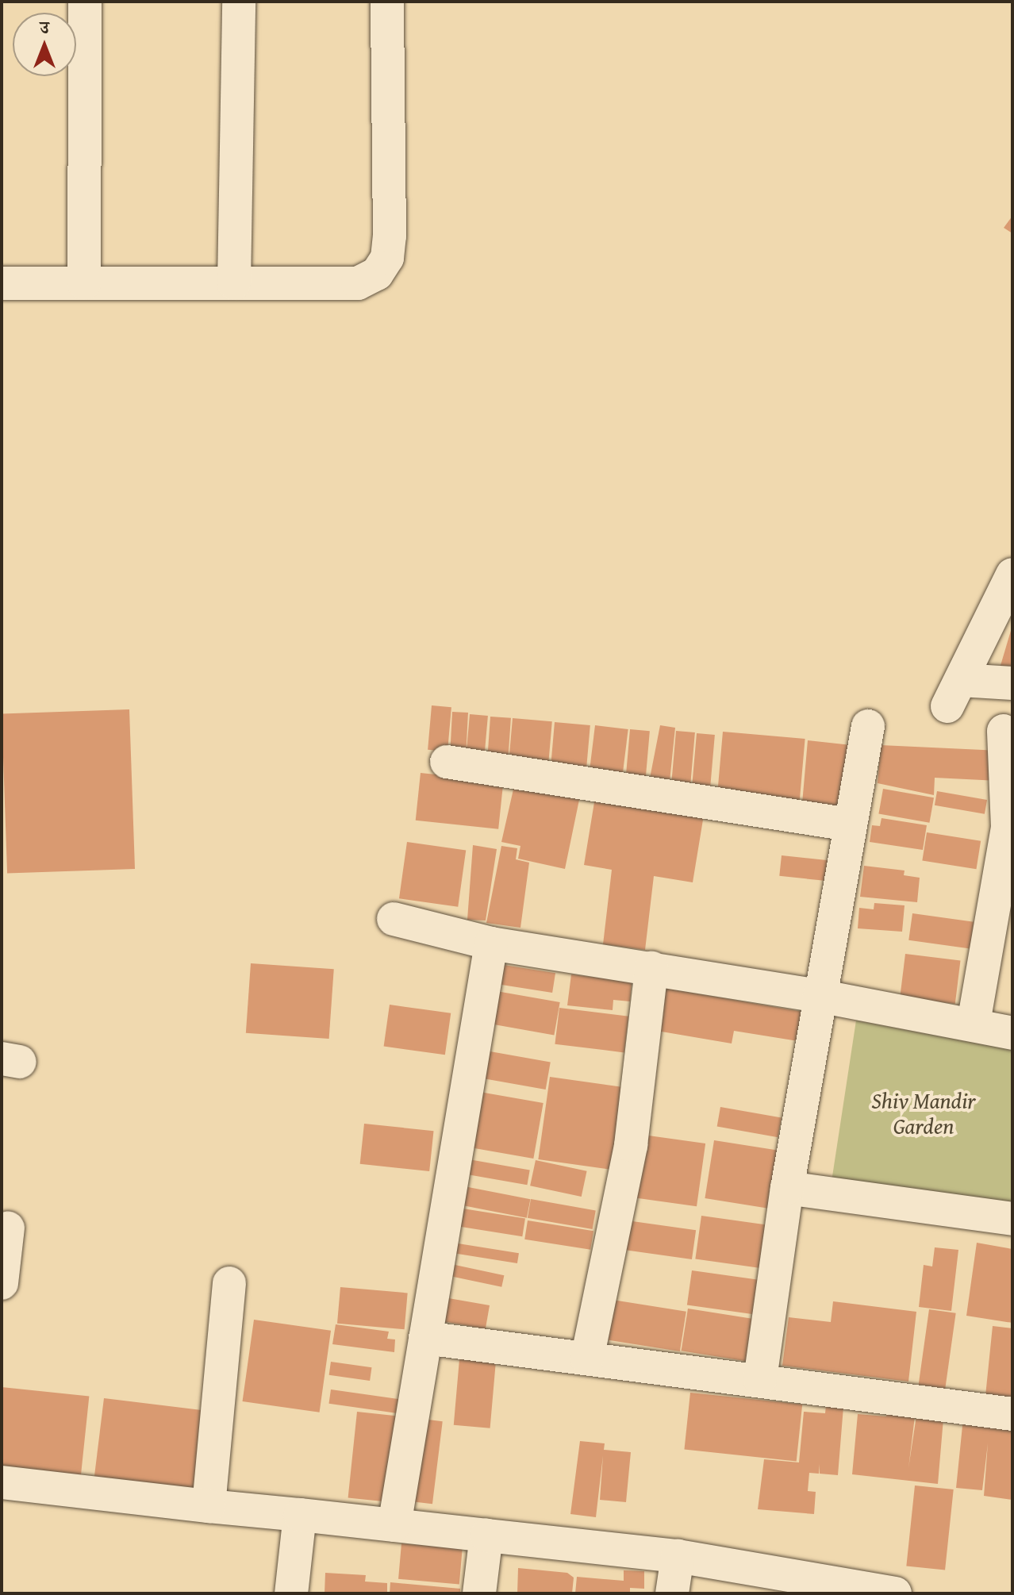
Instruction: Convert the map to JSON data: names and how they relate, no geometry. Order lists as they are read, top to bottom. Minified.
{"parks":["Shiv Mandir Garden"],"north":"top"}
